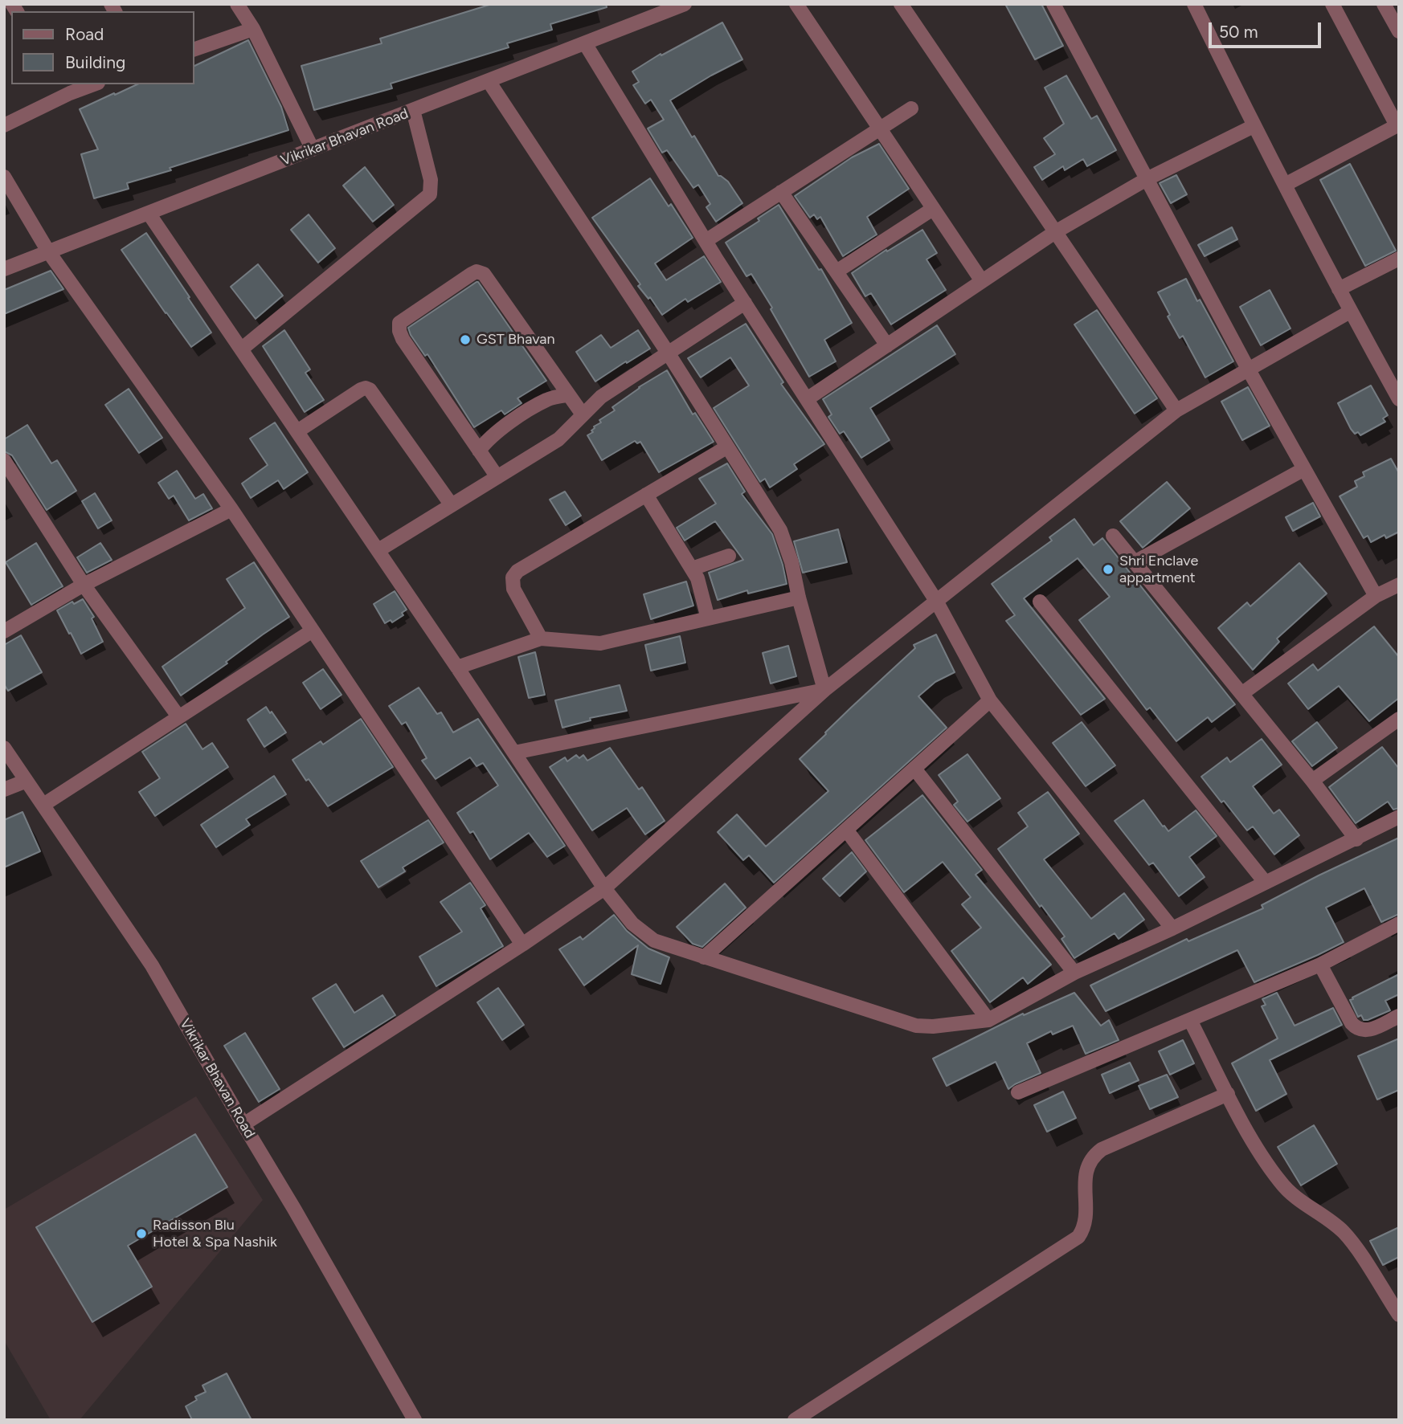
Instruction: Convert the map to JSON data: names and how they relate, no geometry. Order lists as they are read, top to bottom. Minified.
{"streets":{"street":["Vikrikar Bhavan Road"]},"places":["GST Bhavan","Shri Enclave appartment","Radisson Blu Hotel & Spa Nashik"],"legend":["Road","Building"],"scale_bar":"50 m"}
